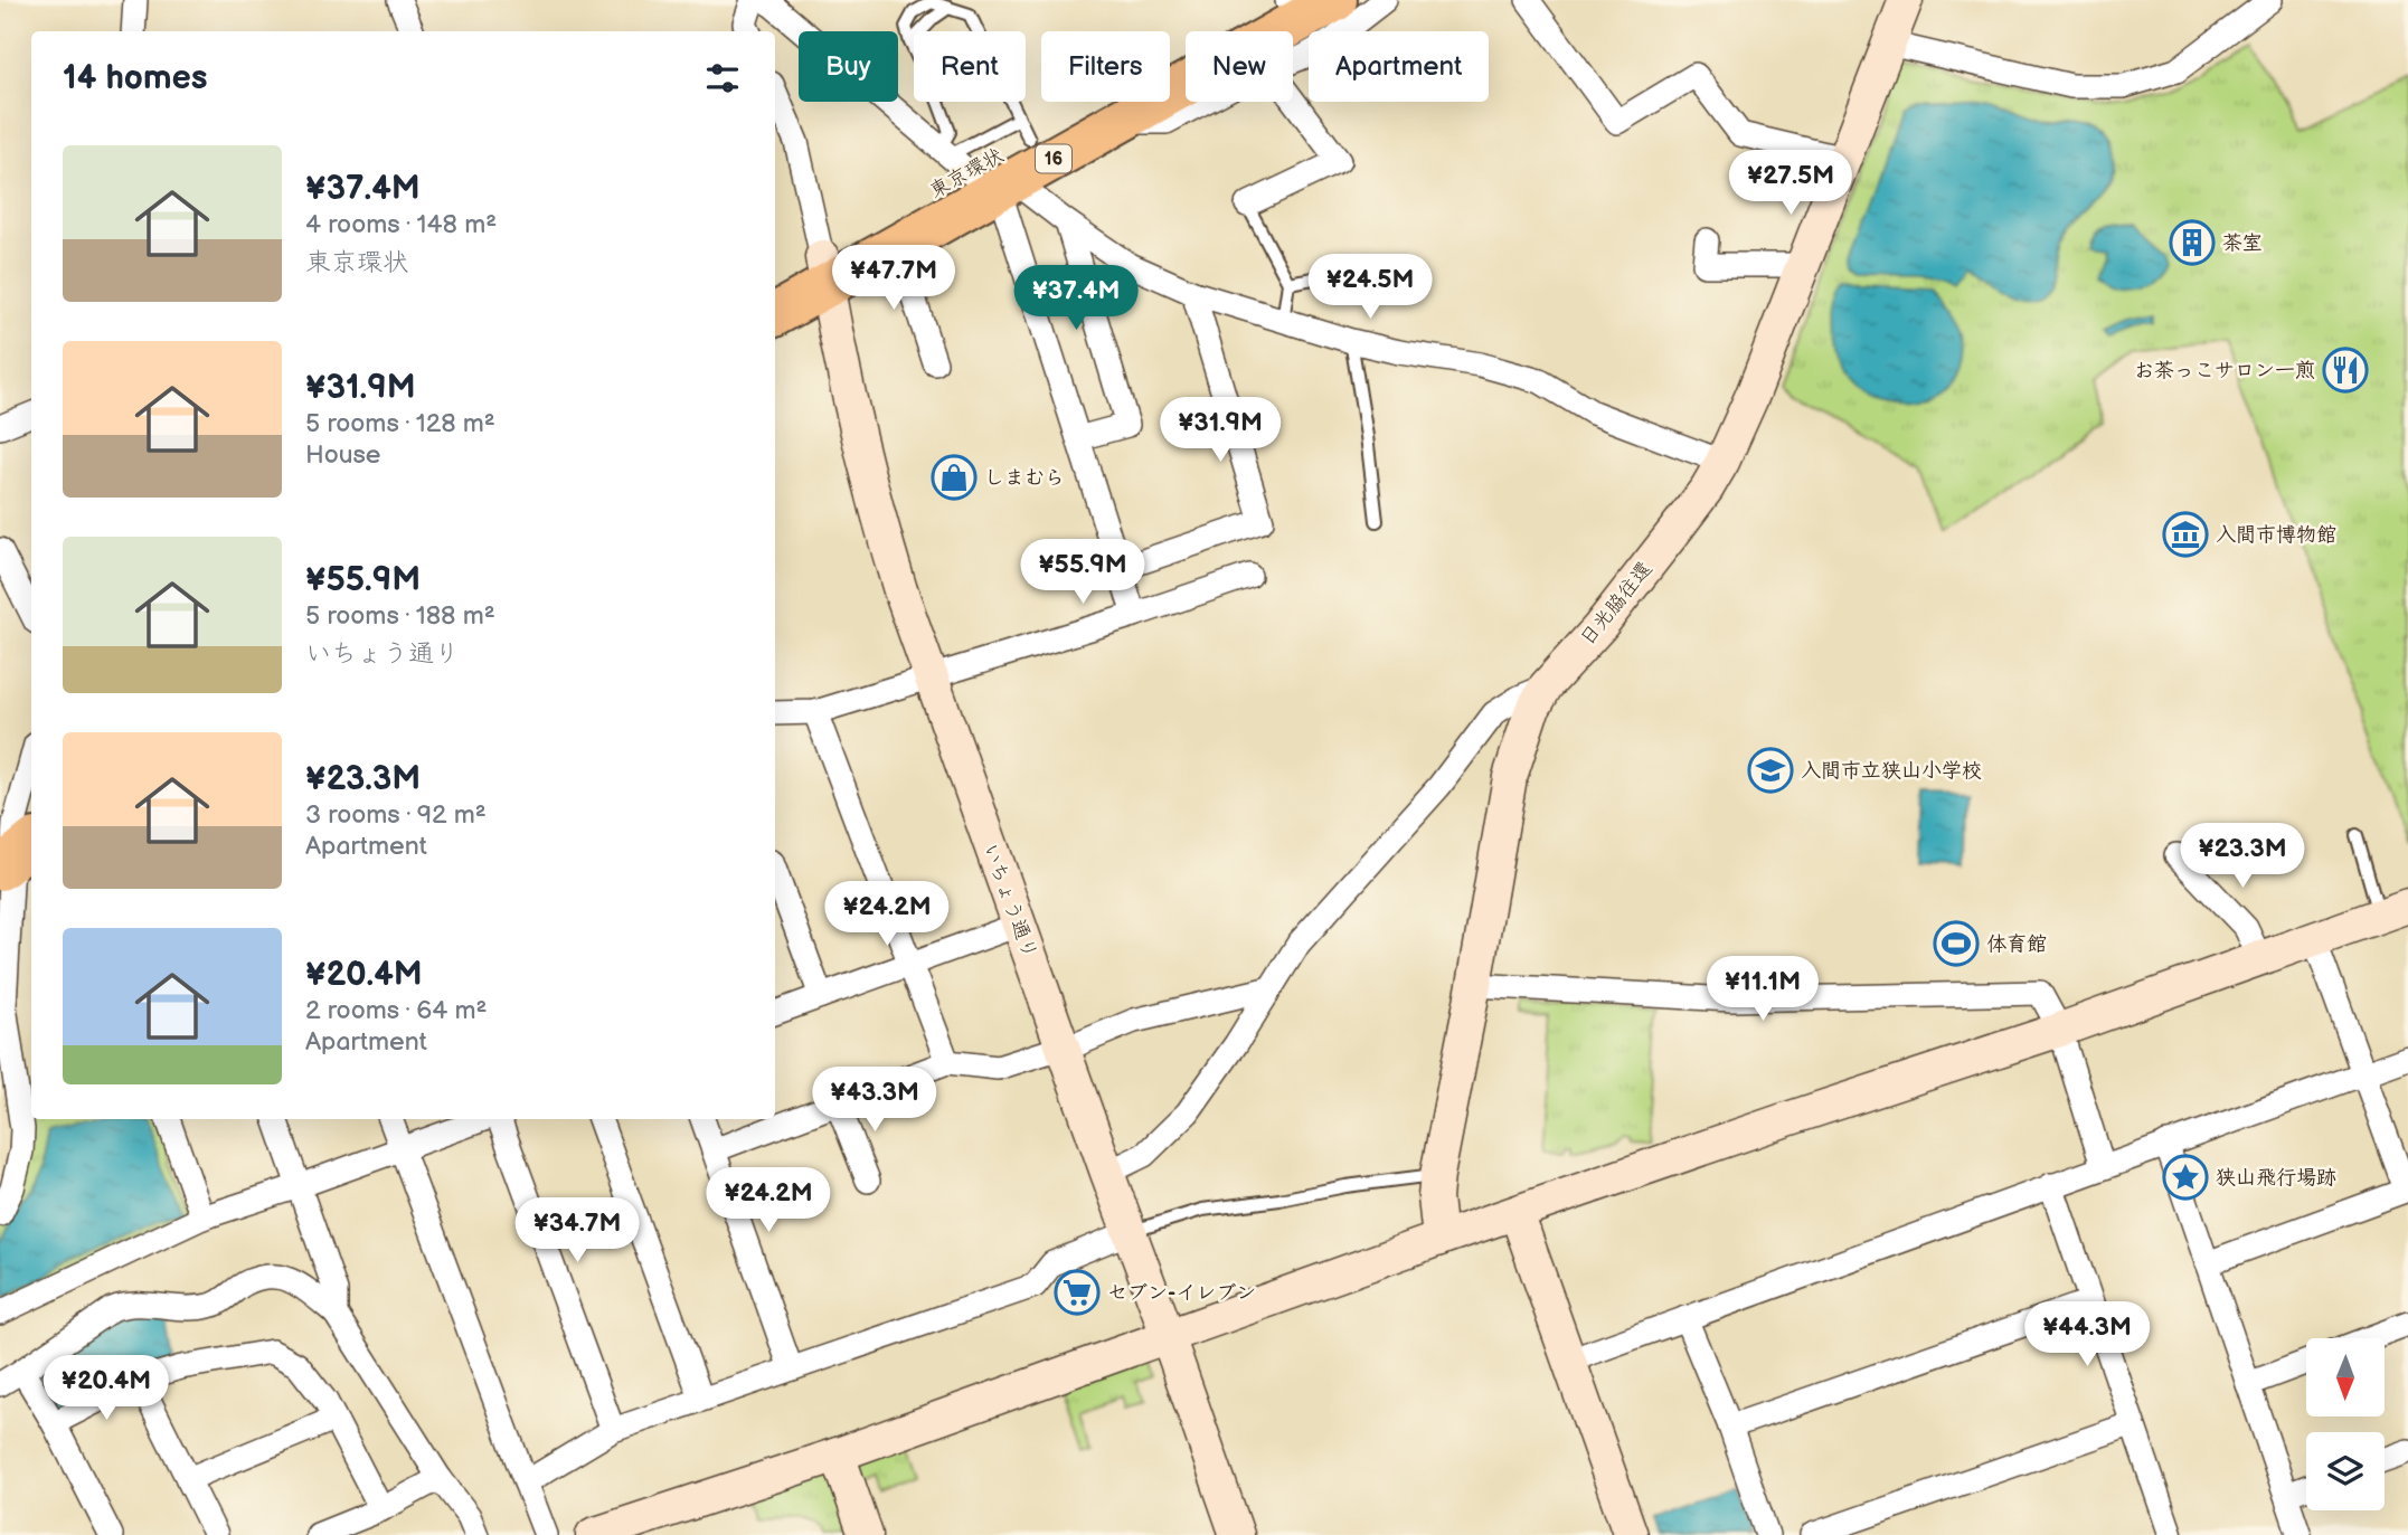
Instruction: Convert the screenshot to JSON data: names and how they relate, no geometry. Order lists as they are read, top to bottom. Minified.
{"streets":{"highway":["16","東京環状"],"street":["日光脇往還","いちょう通り"]},"crossings":[["東京環状","いちょう通り"]],"places":{"building":["茶室"],"restaurant":["お茶っこサロン一煎"],"shop":["しまむら"],"museum":["入間市博物館"],"school or university":["入間市立狭山小学校"],"sports":["体育館"],"place":["狭山飛行場跡"],"supermarket":["セブン-イレブン"]},"north":"bottom","page":{"chip":["Buy","Rent","Filters","New","Apartment"],"heading":"14 homes","list":[{"name":"¥37.4M","note":"4 rooms · 148 m² · 東京環状"},{"name":"¥31.9M","note":"5 rooms · 128 m² · House"},{"name":"¥55.9M","note":"5 rooms · 188 m² · いちょう通り"},{"name":"¥23.3M","note":"3 rooms · 92 m² · Apartment"},{"name":"¥20.4M","note":"2 rooms · 64 m² · Apartment"}],"price":["¥27.5M","¥47.7M","¥24.5M","¥37.4M","¥31.9M","¥55.9M","¥23.3M","¥24.2M","¥11.1M","¥43.3M","¥24.2M","¥34.7M","¥44.3M","¥20.4M"]}}
